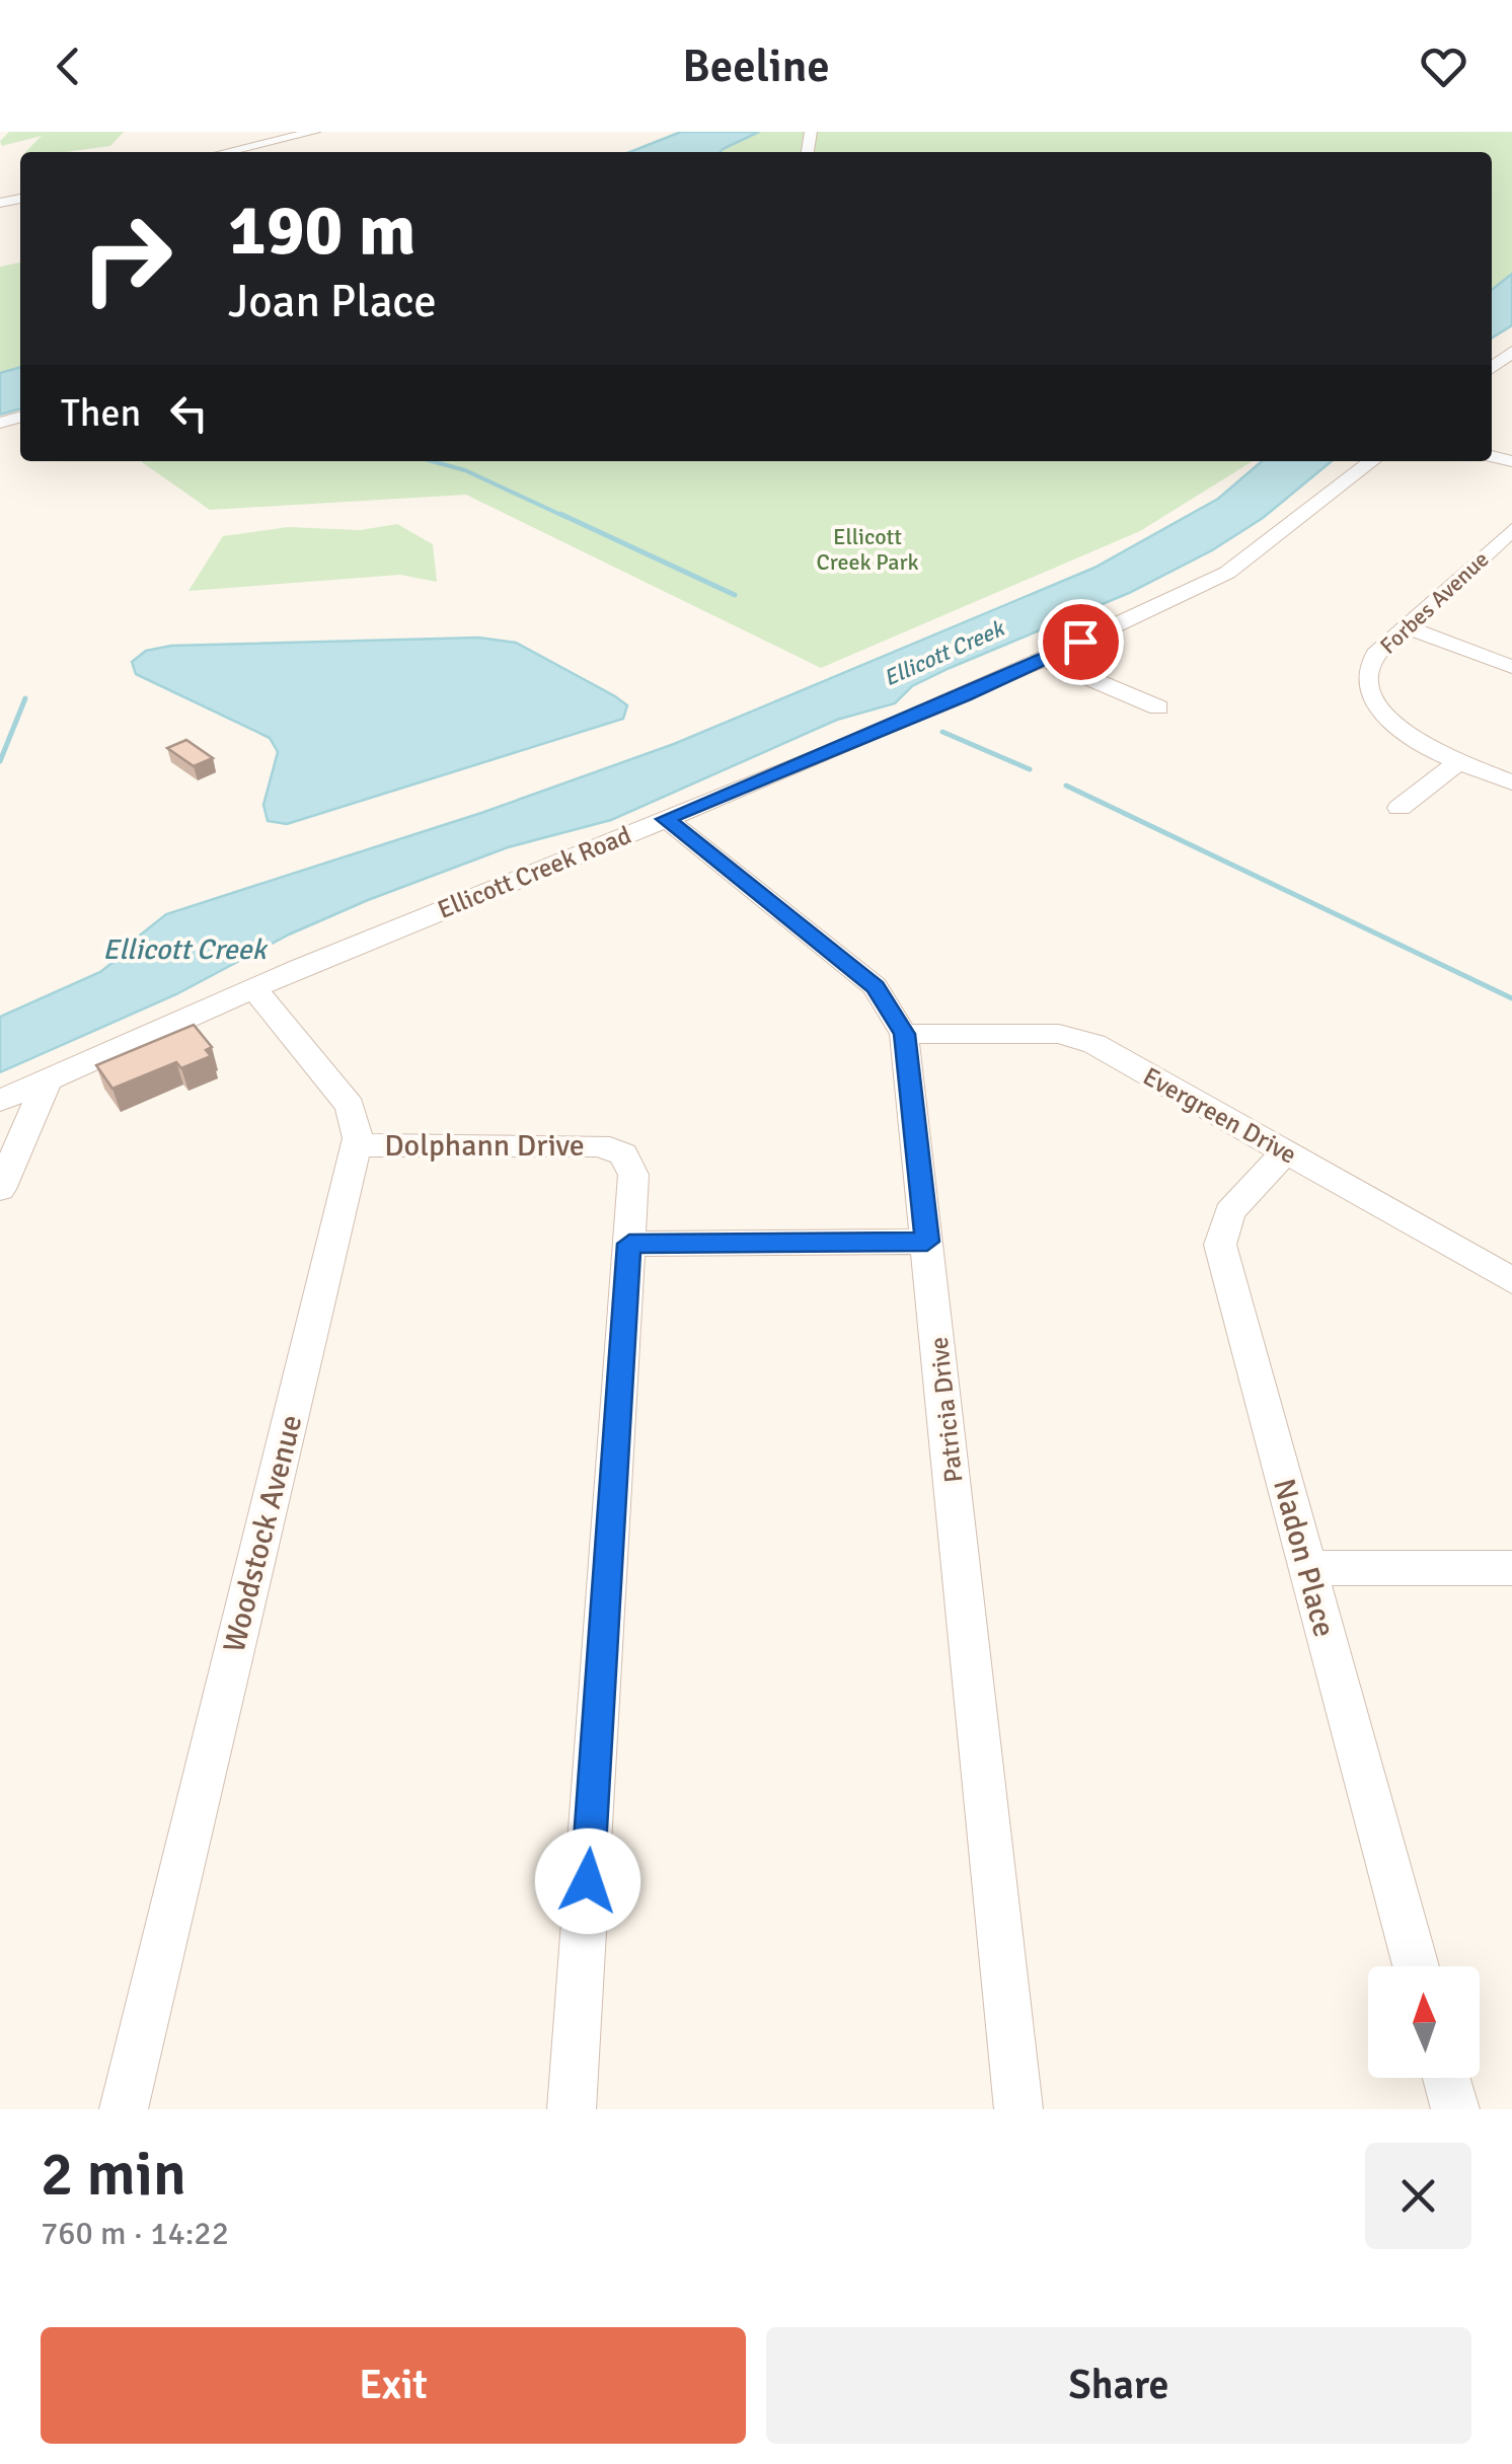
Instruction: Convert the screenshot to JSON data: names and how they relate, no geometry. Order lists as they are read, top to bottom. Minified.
{"streets":{"street":["Forbes Avenue","Ellicott Creek Road","Evergreen Drive","Dolphann Drive","Patricia Drive","Woodstock Avenue","Nadon Place"]},"crossings":[["Ellicott Creek Road","Patricia Drive"],["Ellicott Creek Road","Woodstock Avenue"],["Evergreen Drive","Patricia Drive"],["Evergreen Drive","Nadon Place"],["Dolphann Drive","Woodstock Avenue"]],"water":["Ellicott Creek"],"parks":["Ellicott Creek Park"],"north":"top","page":{"header":"Beeline","turn":["190 m","Joan Place"],"then":"Then","heading":["2 min","760 m · 14:22"],"buttons":["Exit","Share"]}}
